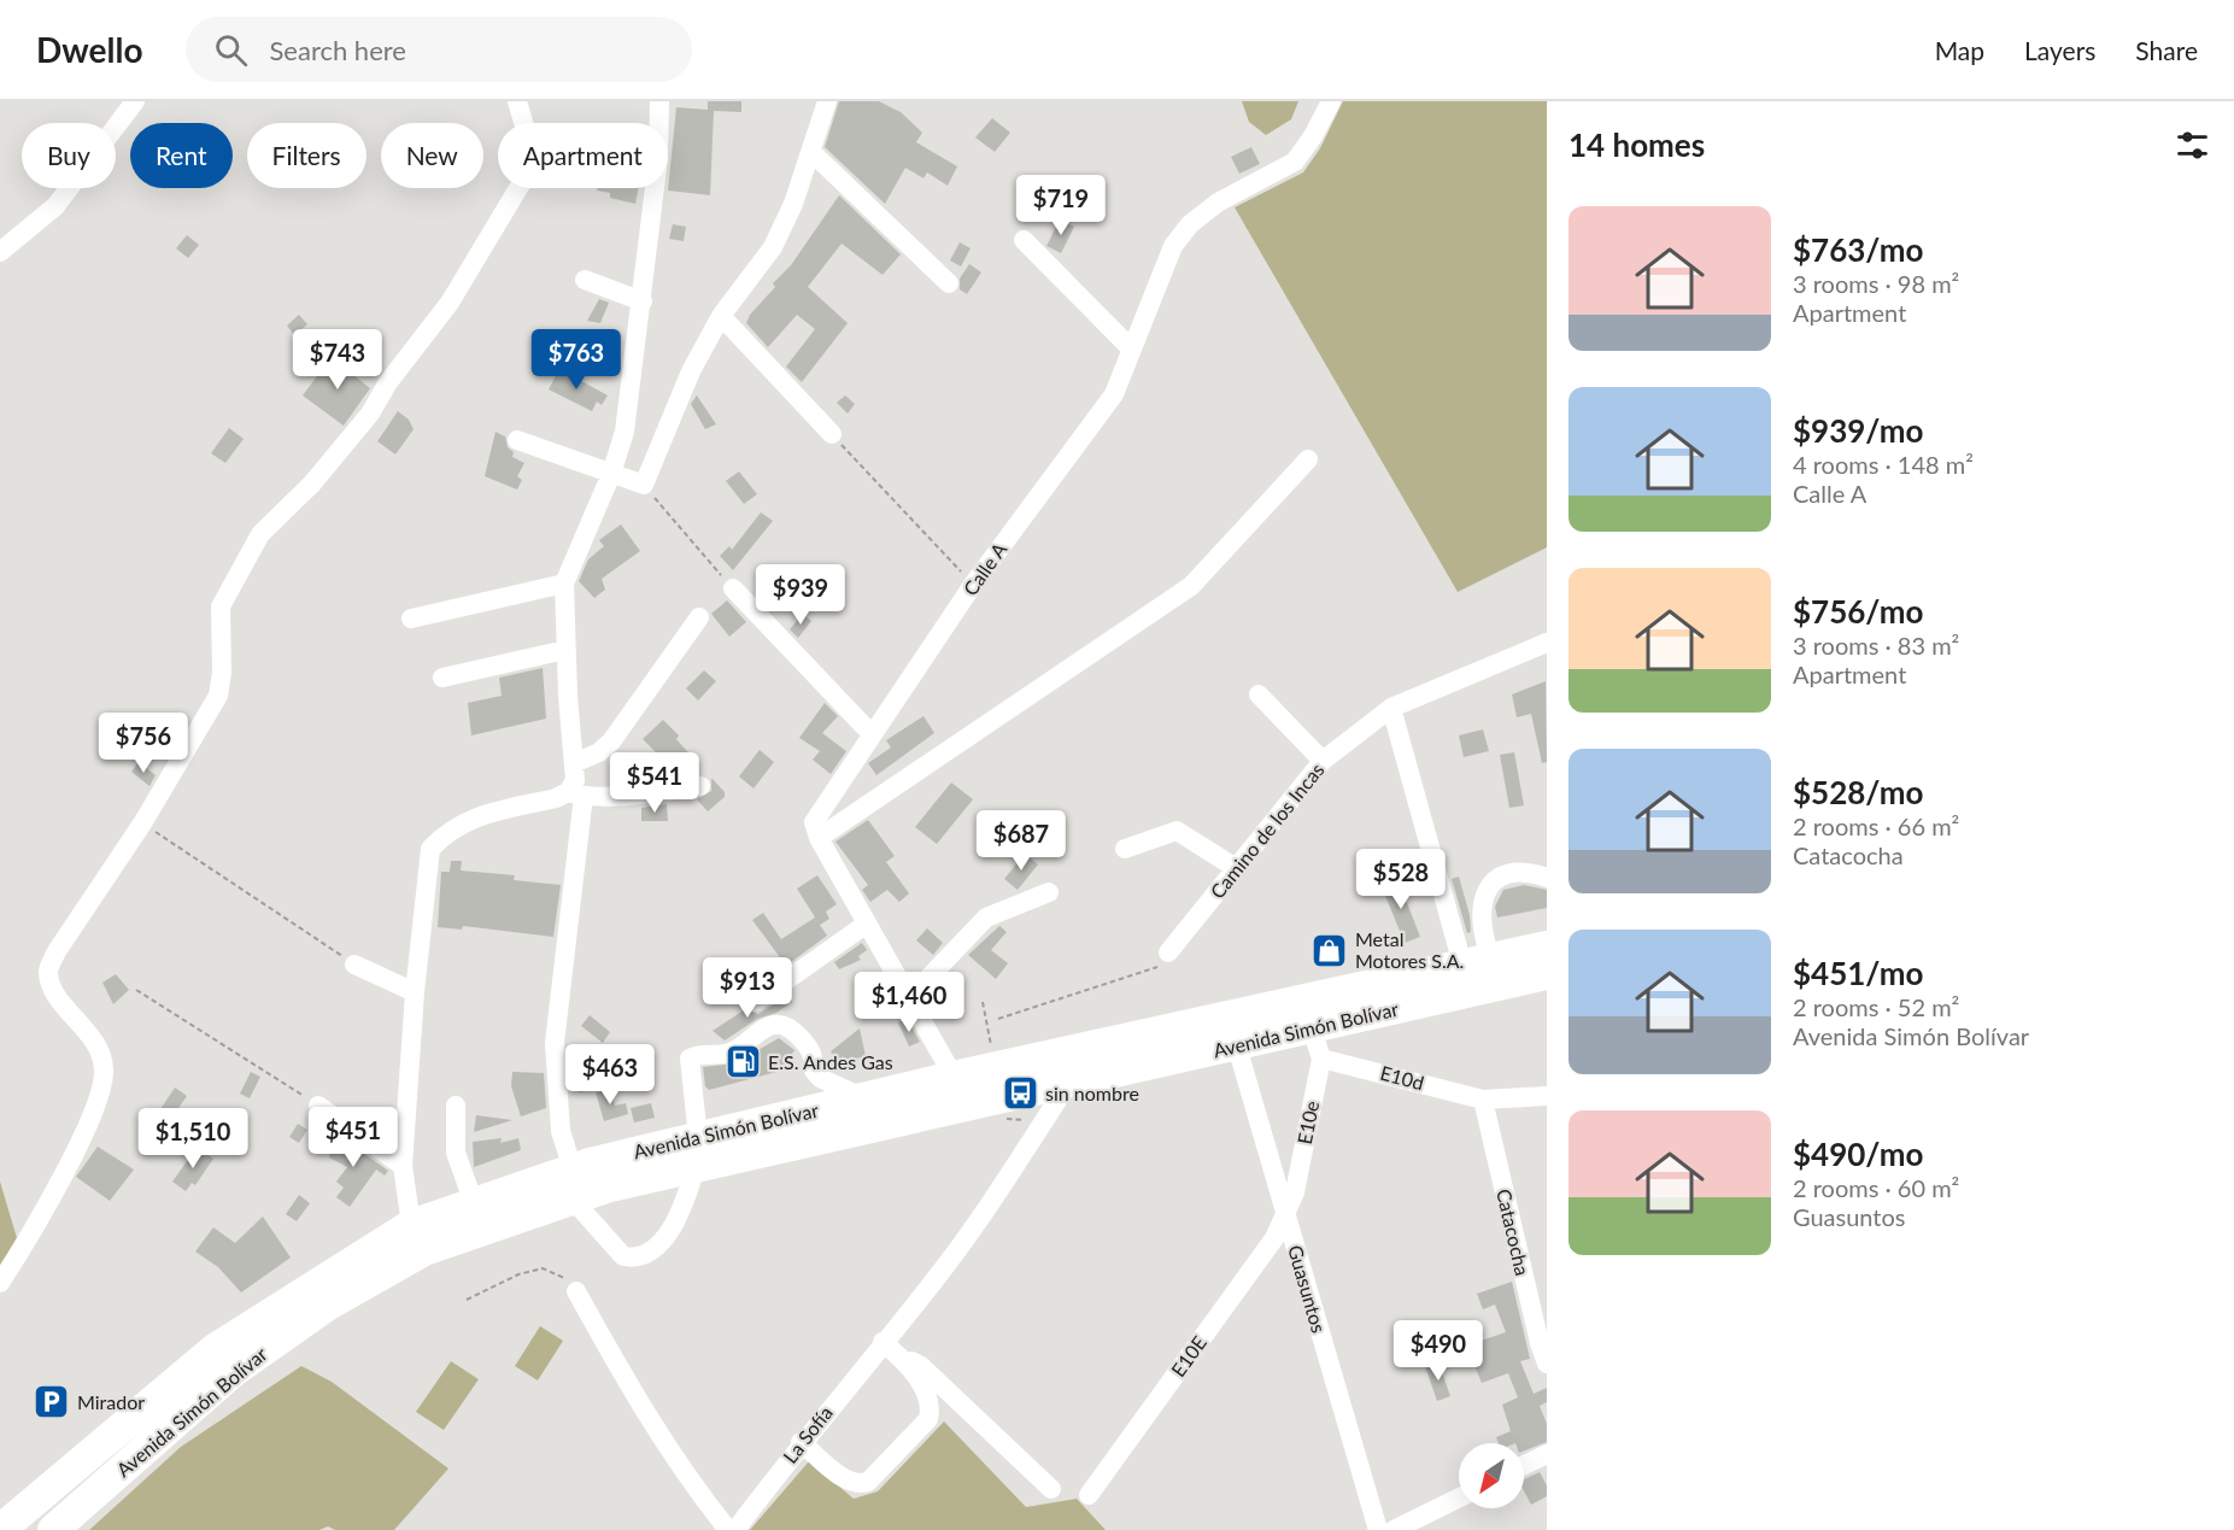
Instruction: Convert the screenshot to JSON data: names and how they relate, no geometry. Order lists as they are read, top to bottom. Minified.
{"streets":{"highway":["Avenida Simón Bolívar"],"street":["Calle A","Camino de los Incas","E10d","E10e","Catacocha","Guasuntos","E10E","La Sofía"]},"crossings":[["Avenida Simón Bolívar","E10e"],["Avenida Simón Bolívar","Guasuntos"],["Avenida Simón Bolívar","La Sofía"],["E10d","E10e"],["E10d","Catacocha"],["E10e","Guasuntos"],["E10e","E10E"],["Guasuntos","E10E"]],"places":{"shop":["Metal Motores S.A."],"fuel station":["E.S. Andes Gas"],"bus stop":["sin nombre"],"parking":["Mirador"]},"north":"bottom left","page":{"header":"Dwello","search":"Search here","nav":["Map","Layers","Share"],"heading":"14 homes","chip":["Buy","Rent","Filters","New","Apartment"],"price":["$719","$743","$763","$939","$756","$541","$687","$528","$913","$1,460","$463","$451","$1,510","$490"],"list":[{"name":"$763/mo","note":"3 rooms · 98 m² · Apartment"},{"name":"$939/mo","note":"4 rooms · 148 m² · Calle A"},{"name":"$756/mo","note":"3 rooms · 83 m² · Apartment"},{"name":"$528/mo","note":"2 rooms · 66 m² · Catacocha"},{"name":"$451/mo","note":"2 rooms · 52 m² · Avenida Simón Bolívar"},{"name":"$490/mo","note":"2 rooms · 60 m² · Guasuntos"}]}}
